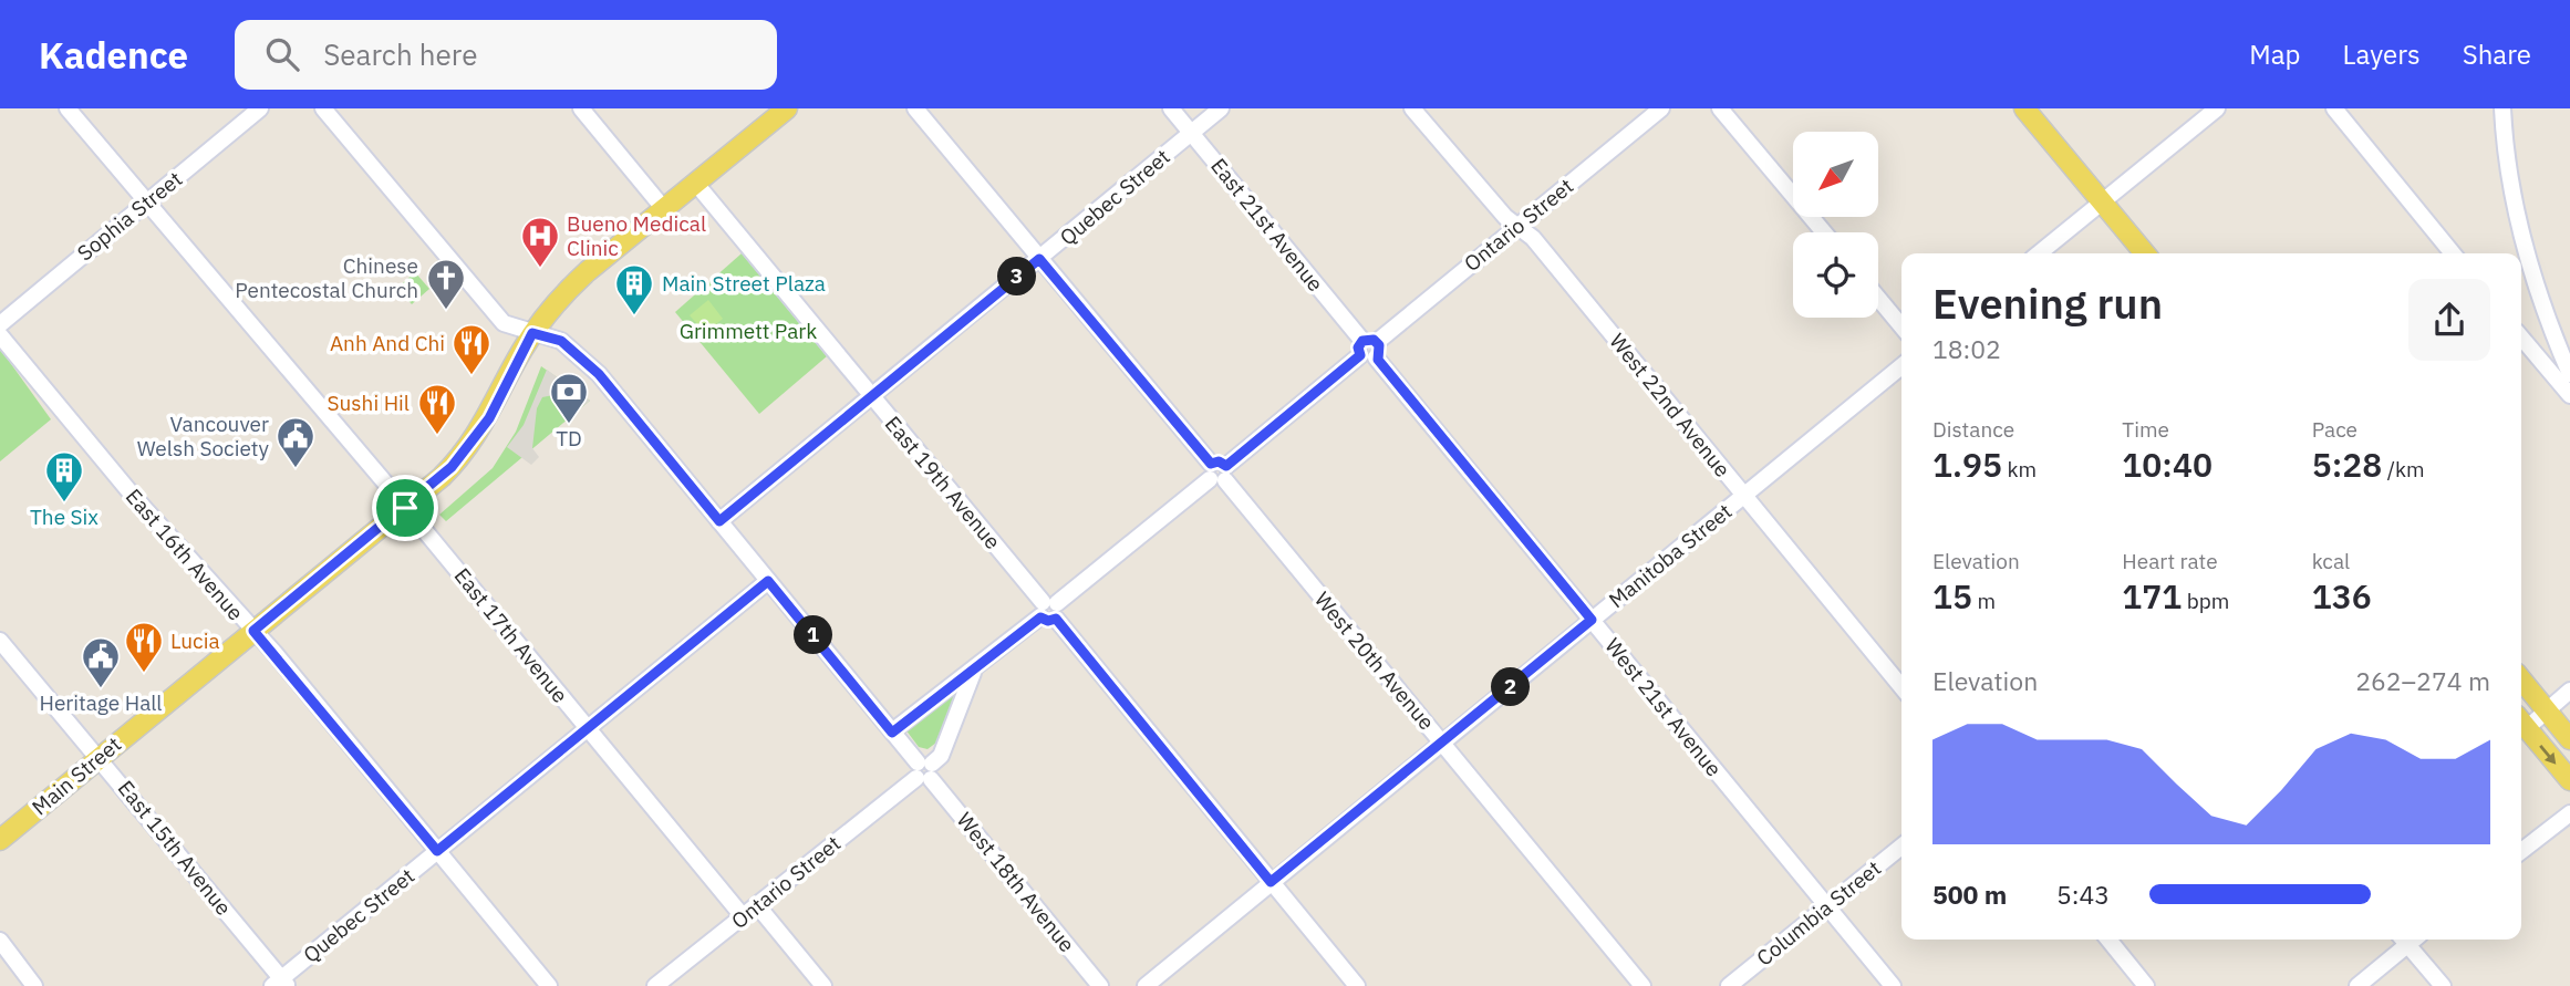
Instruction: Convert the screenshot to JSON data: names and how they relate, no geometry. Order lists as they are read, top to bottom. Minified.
{"streets":{"main road":["Main Street"],"street":["Quebec Street","Sophia Street","East 21st Avenue","Ontario Street","West 22nd Avenue","East 19th Avenue","East 16th Avenue","Manitoba Street","East 17th Avenue","West 20th Avenue","West 21st Avenue","East 15th Avenue","West 18th Avenue","Columbia Street"]},"crossings":[["Quebec Street","East 21st Avenue"],["Quebec Street","East 19th Avenue"],["Quebec Street","East 16th Avenue"],["Quebec Street","East 17th Avenue"],["Quebec Street","West 20th Avenue"],["Quebec Street","East 15th Avenue"],["Quebec Street","West 18th Avenue"],["Sophia Street","East 17th Avenue"],["East 21st Avenue","Ontario Street"],["East 21st Avenue","West 21st Avenue"],["Ontario Street","West 22nd Avenue"],["Ontario Street","East 19th Avenue"],["Ontario Street","East 17th Avenue"],["Ontario Street","West 20th Avenue"],["Ontario Street","West 21st Avenue"],["Ontario Street","West 18th Avenue"],["West 22nd Avenue","Manitoba Street"],["East 19th Avenue","Manitoba Street"],["East 19th Avenue","Main Street"],["East 16th Avenue","Main Street"],["Manitoba Street","West 20th Avenue"],["Manitoba Street","West 21st Avenue"],["East 17th Avenue","Main Street"],["West 21st Avenue","Columbia Street"],["Main Street","East 15th Avenue"],["Main Street","West 18th Avenue"]],"parks":["Grimmett Park"],"places":{"hospital":["Bueno Medical Clinic"],"church":["Chinese Pentecostal Church"],"building":["Main Street Plaza","The Six"],"restaurant":["Anh And Chi","Sushi Hil","Lucia"],"bank":["TD"],"public building":["Vancouver Welsh Society","Heritage Hall"]},"north":"bottom left","page":{"header":"Kadence","search":"Search here","nav":["Map","Layers","Share"],"heading":["Evening run","18:02"],"pins":["3","1","2"],"stats":[["Distance","1.95 km"],["Time","10:40"],["Pace","5:28 /km"],["Elevation","15 m"],["Heart rate","171 bpm"],["kcal","136"]],"chart":["Elevation","262–274 m"],"list":[{"name":"500 m","note":"5:43"}]}}
